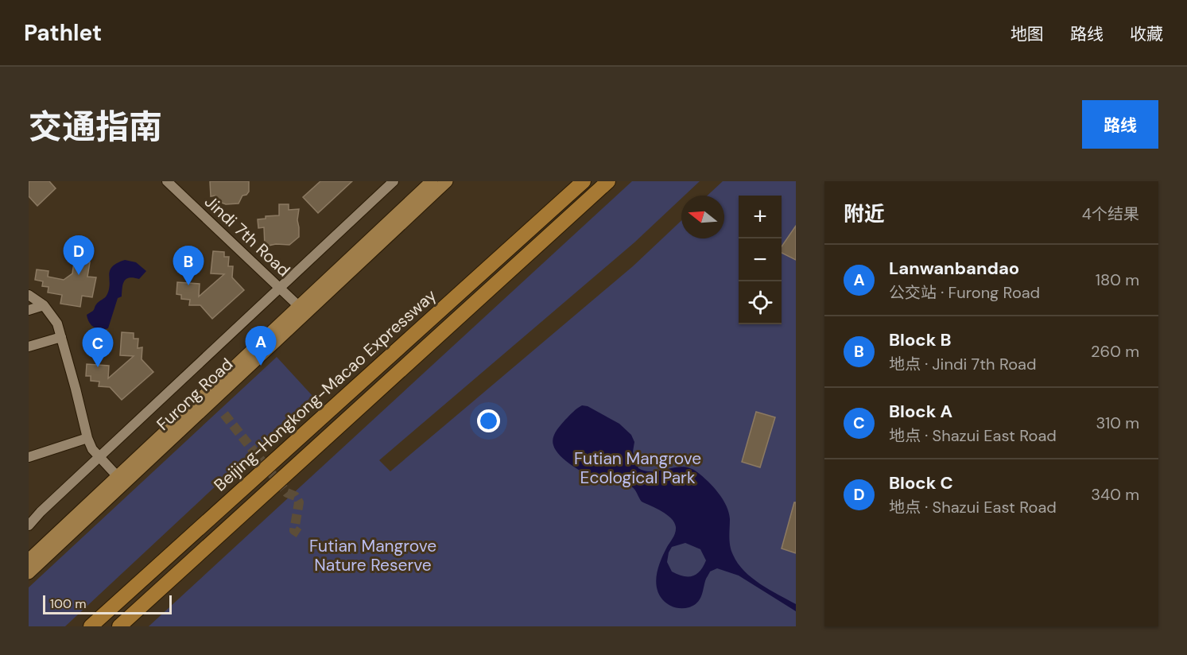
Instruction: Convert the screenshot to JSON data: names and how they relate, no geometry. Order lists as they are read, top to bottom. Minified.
{"streets":{"highway":["Beijing-Hongkong-Macao Expressway"],"main road":["Furong Road"],"street":["Jindi 7th Road"]},"crossings":[["Jindi 7th Road","Furong Road"]],"parks":["Futian Mangrove Ecological Park","Futian Mangrove Nature Reserve"],"scale_bar":"100 m","north":"left","page":{"header":"Pathlet","nav":["地图","路线","收藏"],"title":"交通指南","buttons":"路线","heading":["附近","4个结果"],"map_buttons":["+","−"],"pins":["D","B","A","C"],"list":[{"mark":"A","name":"Lanwanbandao","note":"公交站 · Furong Road","value":"180 m"},{"mark":"B","name":"Block B","note":"地点 · Jindi 7th Road","value":"260 m"},{"mark":"C","name":"Block A","note":"地点 · Shazui East Road","value":"310 m"},{"mark":"D","name":"Block C","note":"地点 · Shazui East Road","value":"340 m"}],"scale":"100 m"}}
